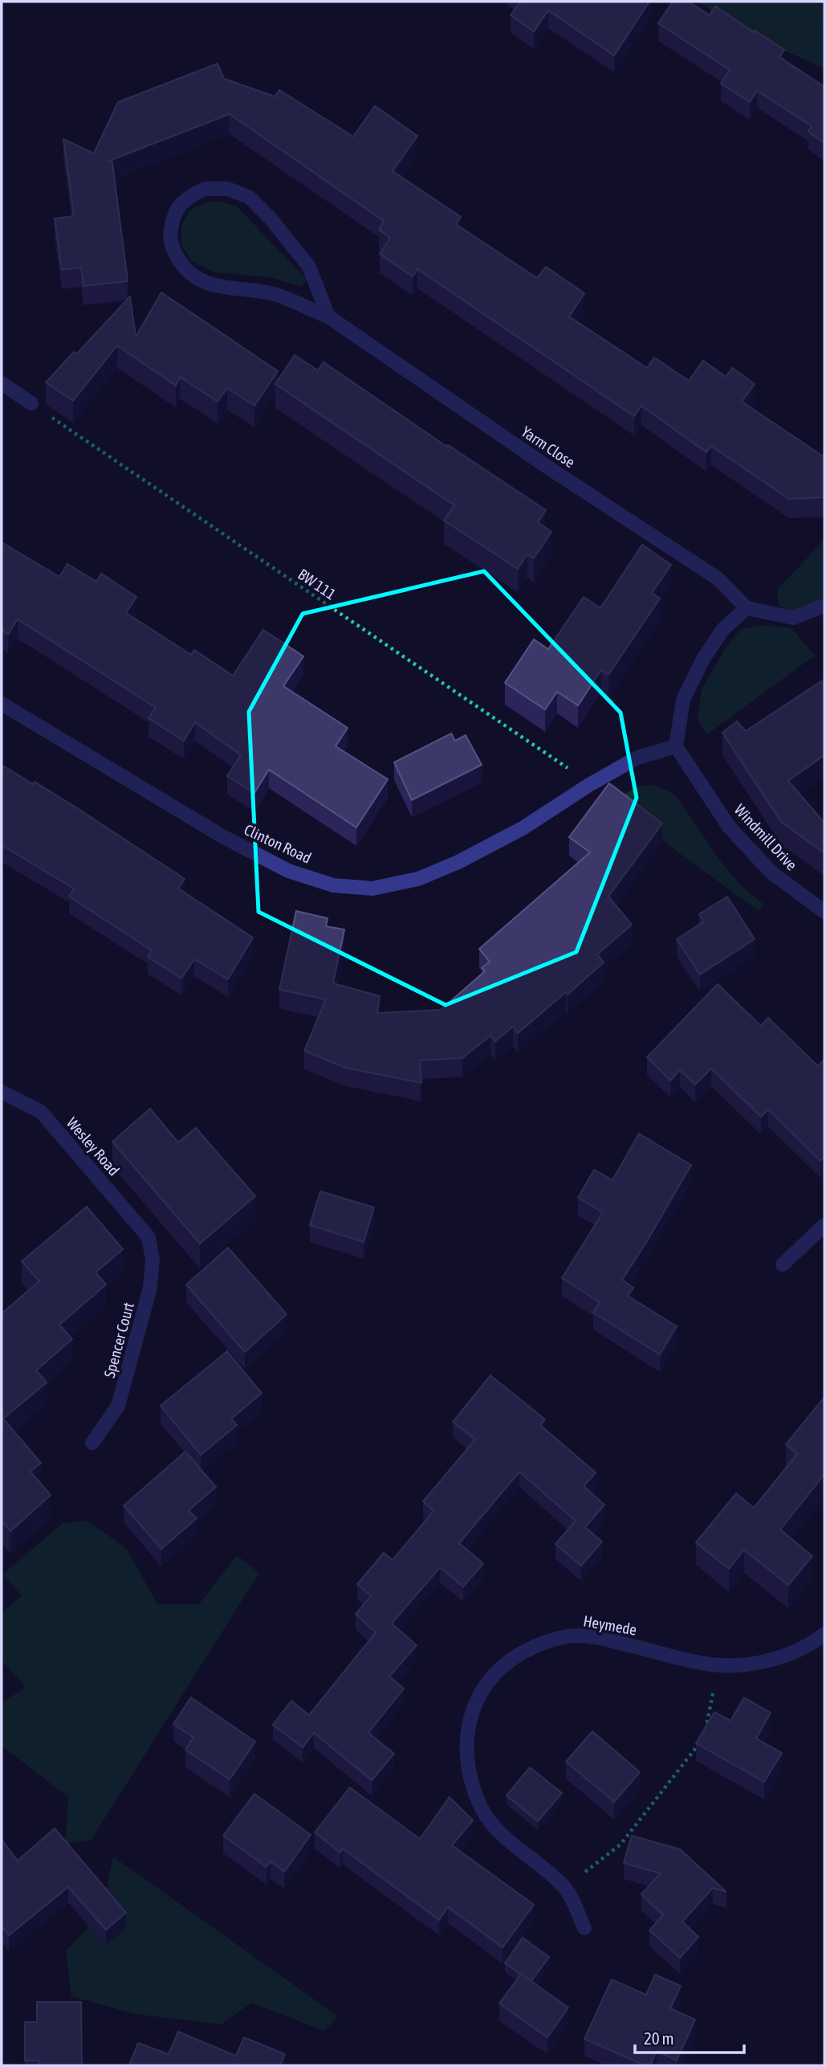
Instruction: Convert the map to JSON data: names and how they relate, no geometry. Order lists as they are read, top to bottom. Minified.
{"streets":{"street":["Yarm Close","Windmill Drive","Clinton Road","Wesley Road","Spencer Court","Heymede"],"path":["BW 111"]},"crossings":[["BW 111","Clinton Road"],["Windmill Drive","Clinton Road"],["Wesley Road","Spencer Court"]],"scale_bar":"20 m"}
